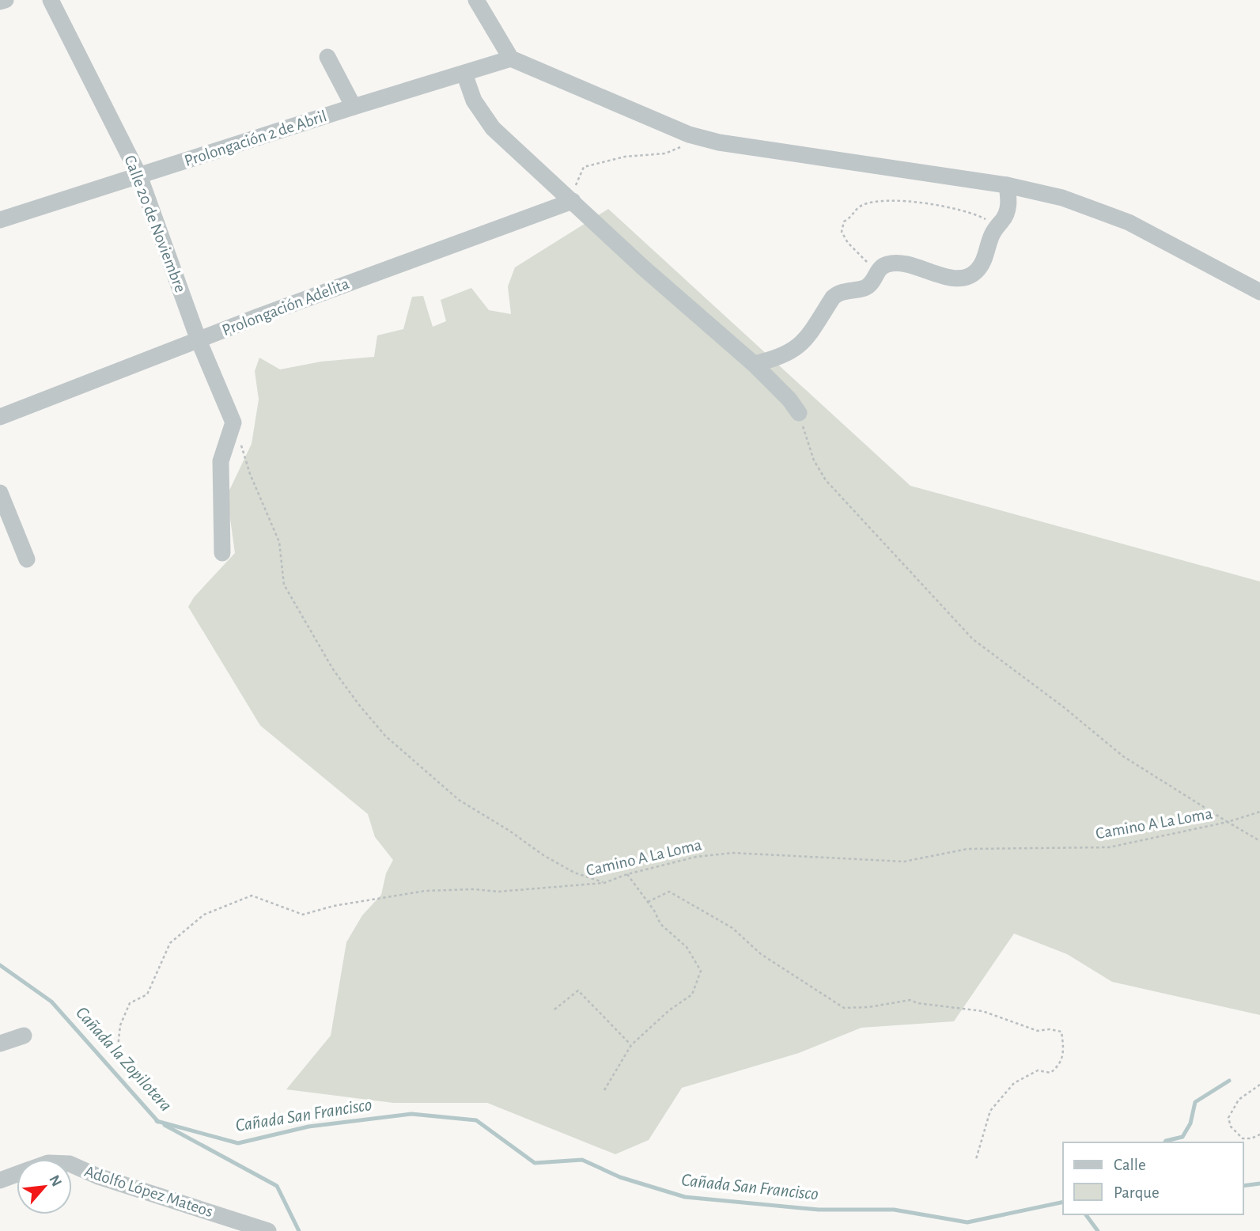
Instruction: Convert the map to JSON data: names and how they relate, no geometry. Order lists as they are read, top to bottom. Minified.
{"streets":{"street":["Prolongación 2 de Abril","Calle 20 de Noviembre","Prolongación Adelita","Adolfo López Mateos"],"path":["Camino A La Loma"]},"crossings":[["Prolongación 2 de Abril","Calle 20 de Noviembre"],["Calle 20 de Noviembre","Prolongación Adelita"]],"water":["Cañada la Zopilotera","Cañada San Francisco"],"legend":["Calle","Parque"],"north":"top right"}
